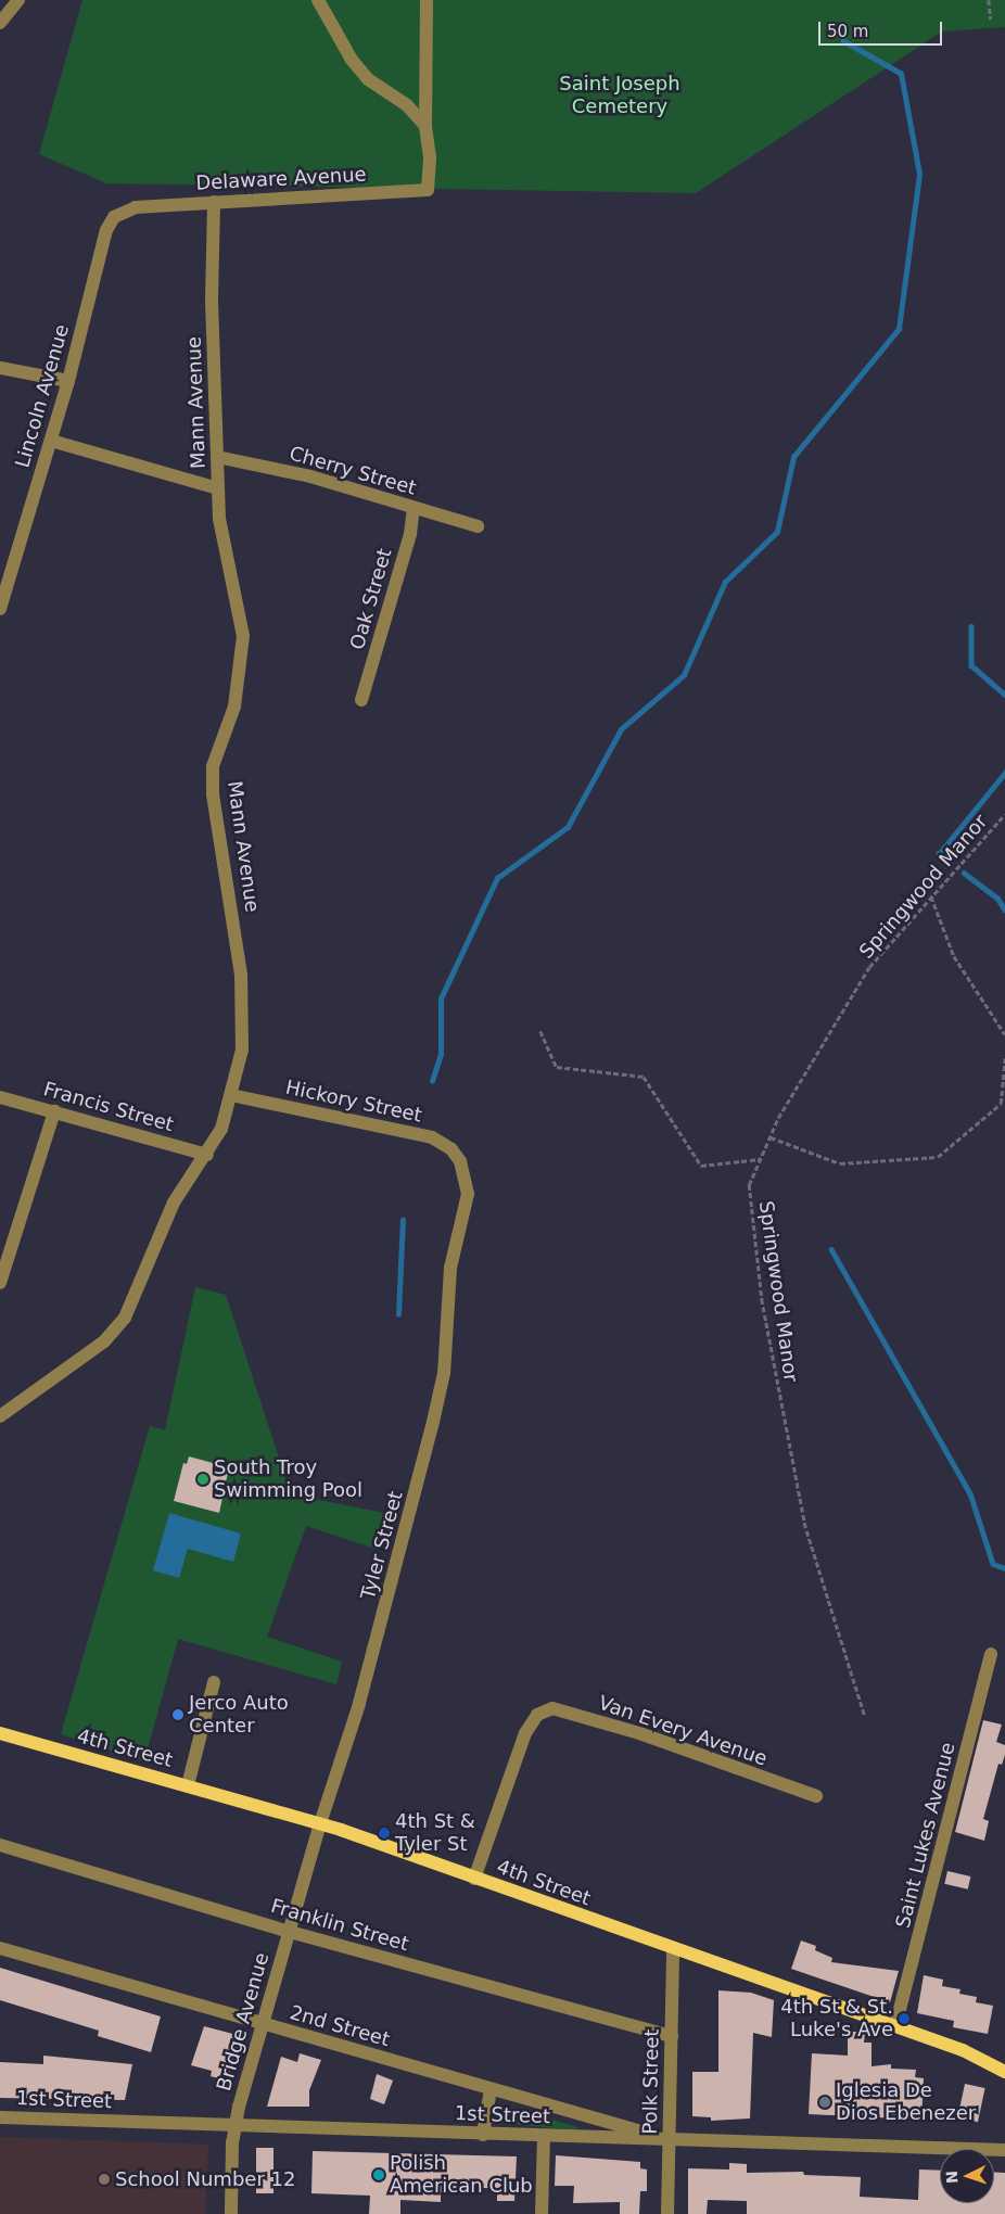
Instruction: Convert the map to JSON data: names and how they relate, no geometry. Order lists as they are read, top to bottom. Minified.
{"streets":{"main road":["4th Street"],"street":["Delaware Avenue","Lincoln Avenue","Mann Avenue","Cherry Street","Oak Street","Hickory Street","Francis Street","Tyler Street","Van Every Avenue","Saint Lukes Avenue","Franklin Street","Bridge Avenue","2nd Street","Polk Street","1st Street"],"path":["Springwood Manor"]},"crossings":[["Delaware Avenue","Lincoln Avenue"],["Delaware Avenue","Mann Avenue"],["Mann Avenue","Cherry Street"],["Mann Avenue","Hickory Street"],["Mann Avenue","Francis Street"],["Cherry Street","Oak Street"],["Hickory Street","Tyler Street"],["Tyler Street","4th Street"],["Tyler Street","Franklin Street"],["Tyler Street","Bridge Avenue"],["Van Every Avenue","4th Street"],["4th Street","Saint Lukes Avenue"],["4th Street","Polk Street"],["Franklin Street","Bridge Avenue"],["Franklin Street","Polk Street"],["Bridge Avenue","2nd Street"],["Bridge Avenue","1st Street"],["2nd Street","Polk Street"],["2nd Street","1st Street"],["Polk Street","1st Street"]],"parks":["Saint Joseph Cemetery"],"places":["South Troy Swimming Pool","Jerco Auto Center","4th St & Tyler St","4th St & St. Luke's Ave","Iglesia De Dios Ebenezer","Polish American Club","School Number 12"],"scale_bar":"50 m","north":"left"}
